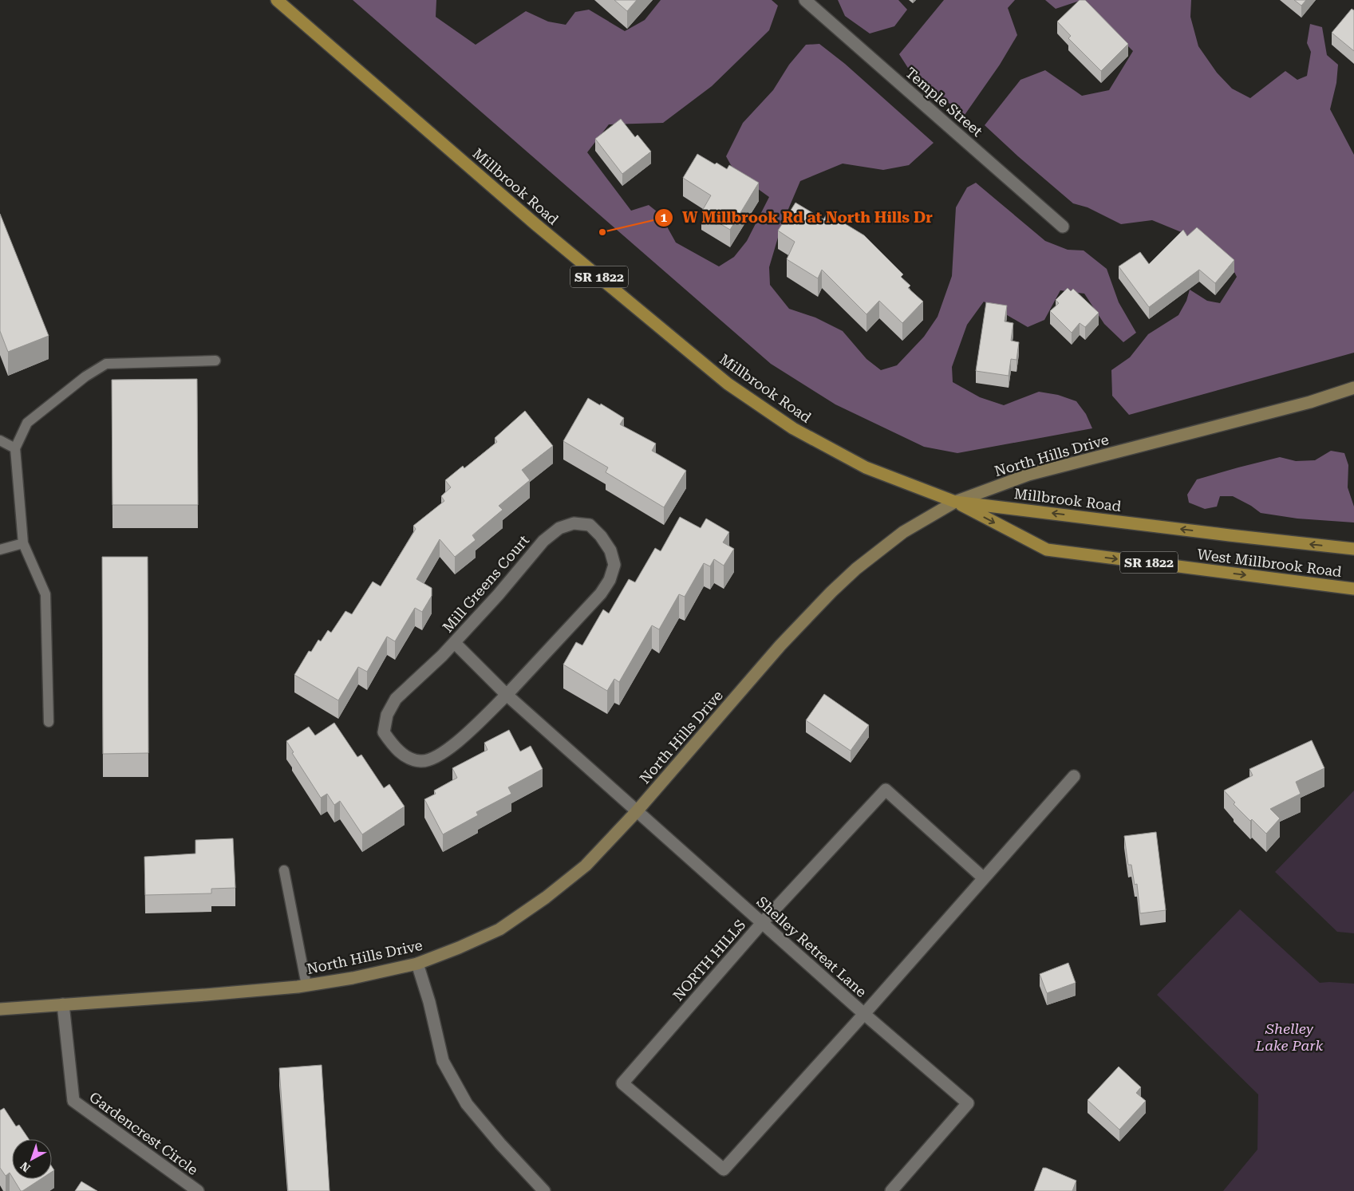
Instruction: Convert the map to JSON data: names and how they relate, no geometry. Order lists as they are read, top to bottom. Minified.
{"streets":{"main road":["Millbrook Road","SR 1822","North Hills Drive","West Millbrook Road"],"street":["Temple Street","Mill Greens Court","Shelley Retreat Lane","NORTH HILLS","Gardencrest Circle"]},"crossings":[["Millbrook Road","North Hills Drive"],["Millbrook Road","West Millbrook Road"],["North Hills Drive","West Millbrook Road"],["North Hills Drive","Shelley Retreat Lane"],["North Hills Drive","Gardencrest Circle"],["Shelley Retreat Lane","NORTH HILLS"]],"one_way":["West Millbrook Road"],"parks":["Shelley Lake Park"],"places":["W Millbrook Rd at North Hills Dr"],"north":"bottom left"}
